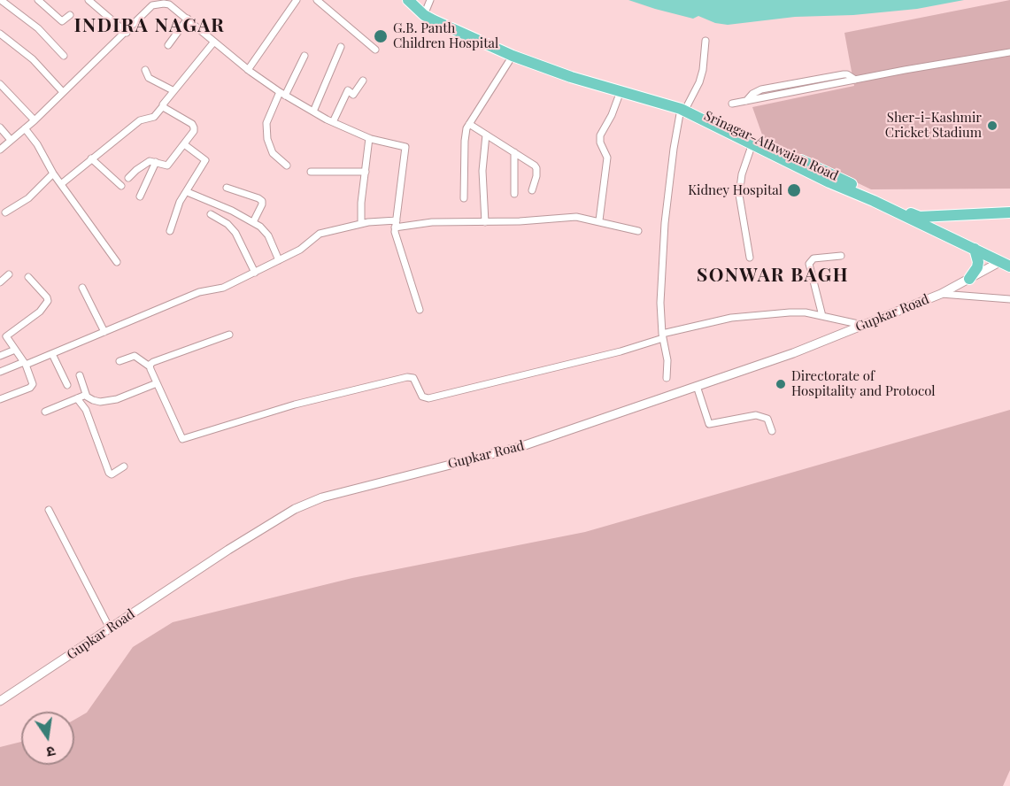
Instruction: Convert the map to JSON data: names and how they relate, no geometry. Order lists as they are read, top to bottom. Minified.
{"streets":{"highway":["Srinagar-Athwajan Road"],"main road":["Gupkar Road"]},"crossings":[["Srinagar-Athwajan Road","Gupkar Road"]],"districts":["INDIRA NAGAR","SONWAR BAGH"],"places":["G.B. Panth Children Hospital","Sher-i-Kashmir Cricket Stadium","Kidney Hospital","Directorate of Hospitality and Protocol"],"north":"bottom"}
